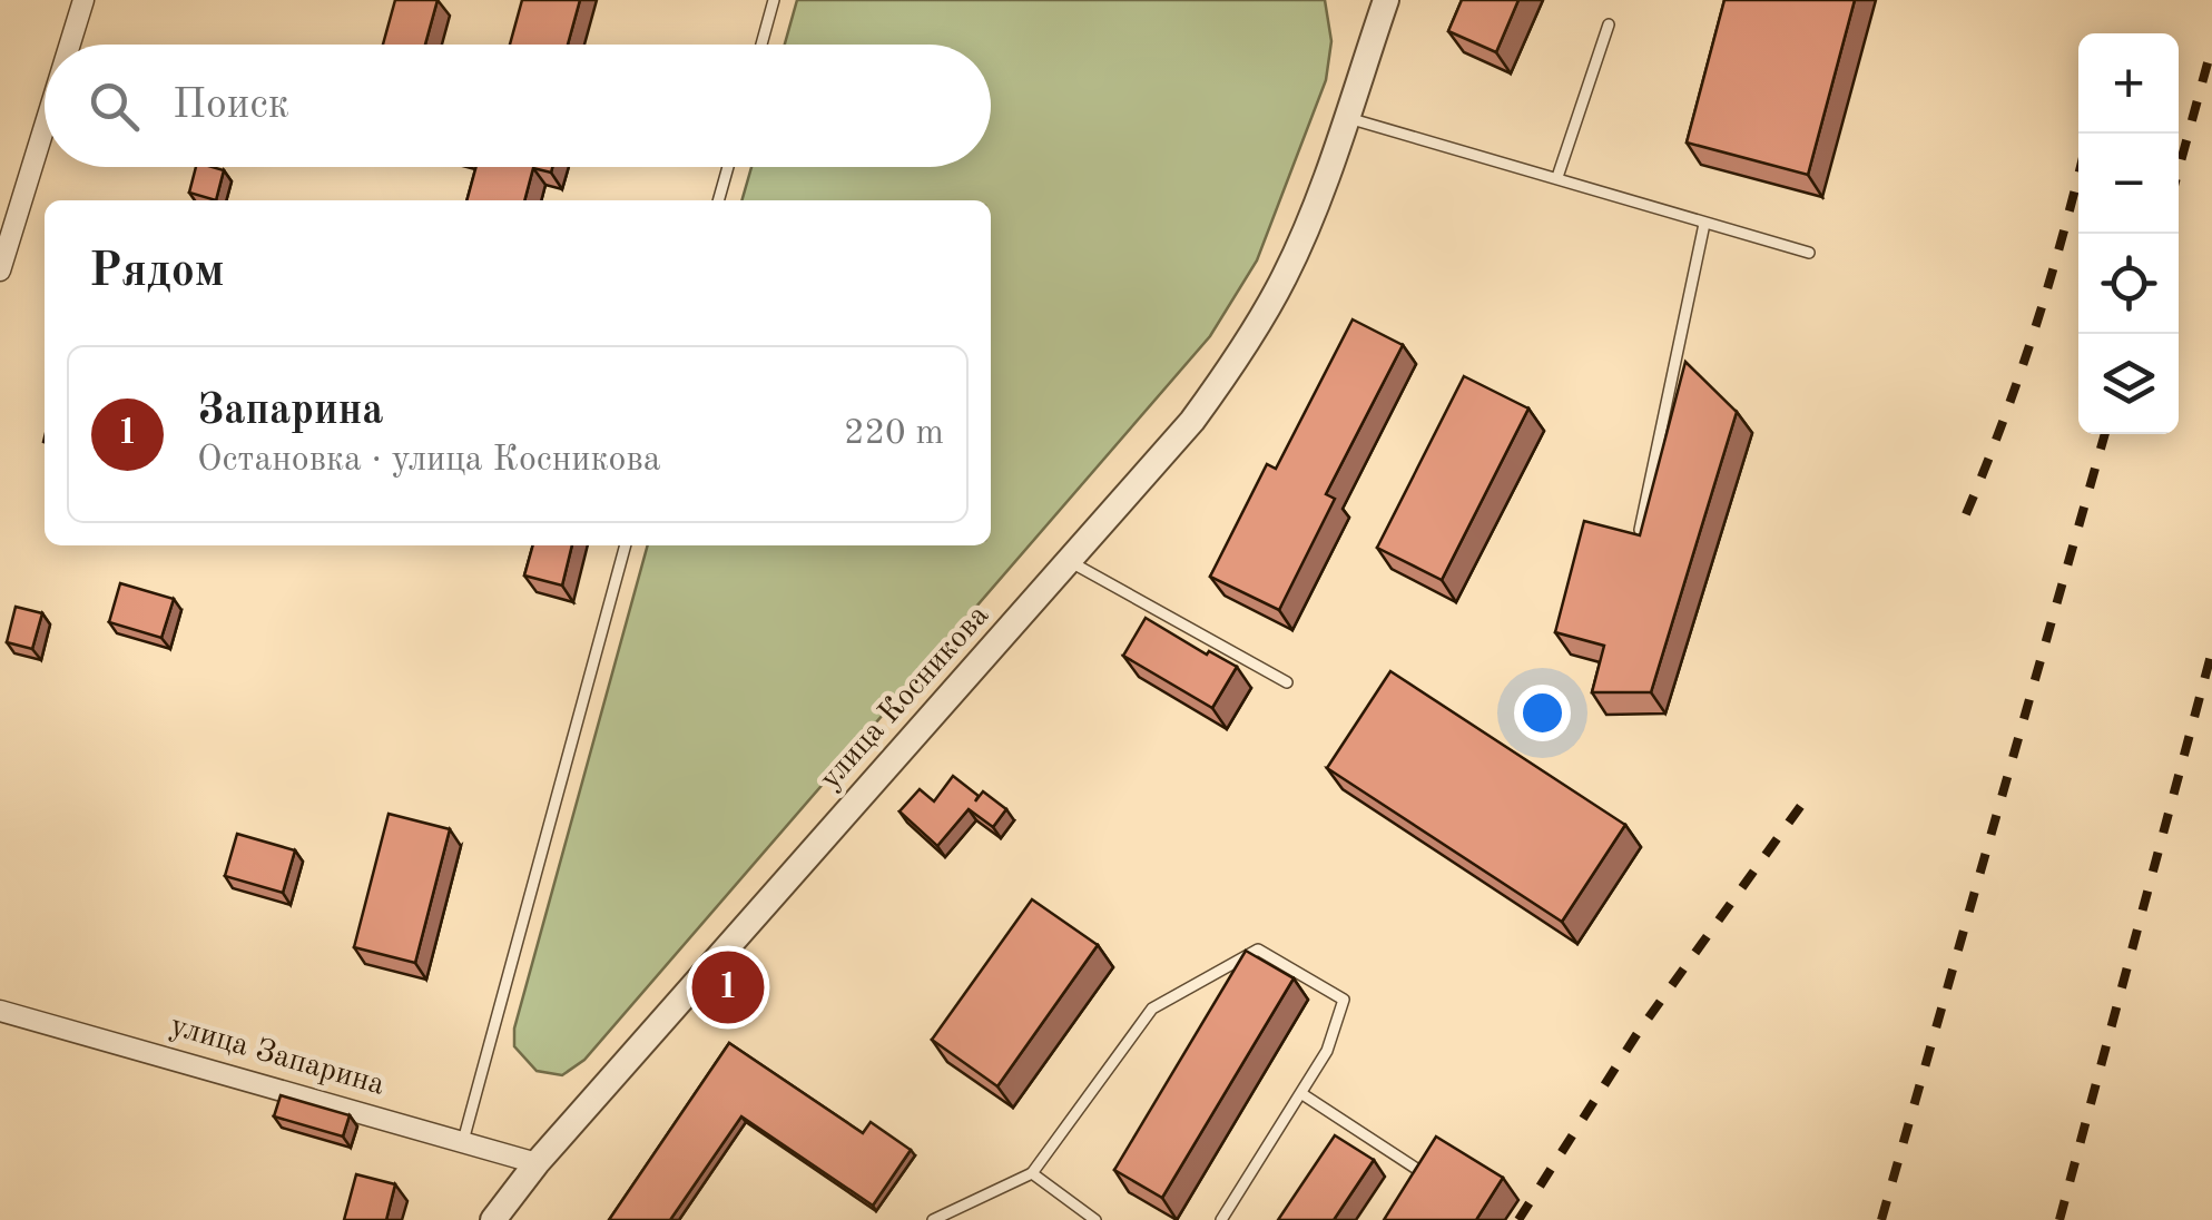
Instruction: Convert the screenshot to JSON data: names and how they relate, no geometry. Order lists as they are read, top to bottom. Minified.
{"streets":{"street":["улица Косникова","улица Запарина"]},"crossings":[["улица Косникова","улица Запарина"]],"page":{"map_buttons":["+","−"],"search":"Поиск","heading":"Рядом","list":[{"mark":"1","name":"Запарина","note":"Остановка · улица Косникова","value":"220 m"}],"pins":"1"}}
